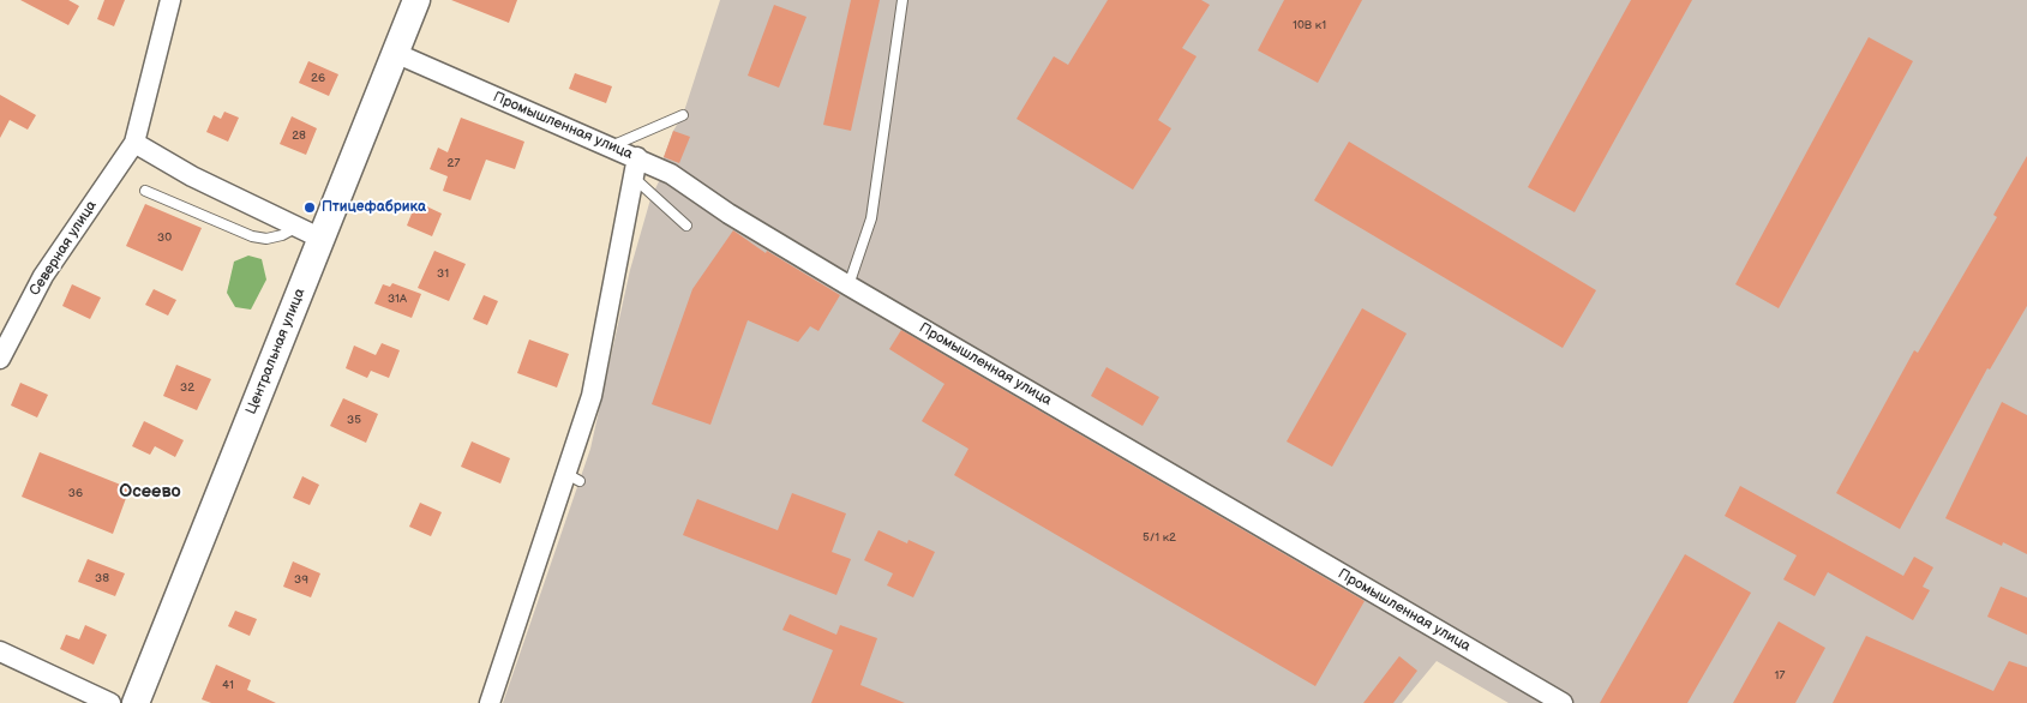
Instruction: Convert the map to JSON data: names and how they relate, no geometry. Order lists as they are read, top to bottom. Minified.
{"streets":{"main road":["Центральная улица"],"street":["Промышленная улица","Северная улица"]},"crossings":[["Промышленная улица","Центральная улица"]],"districts":["Осеево"],"places":["Птицефабрика"],"house_numbers":["10В к1","26","28","27","30","31","31А","32","35","36","5/1 к2","38","39","17","41"]}
